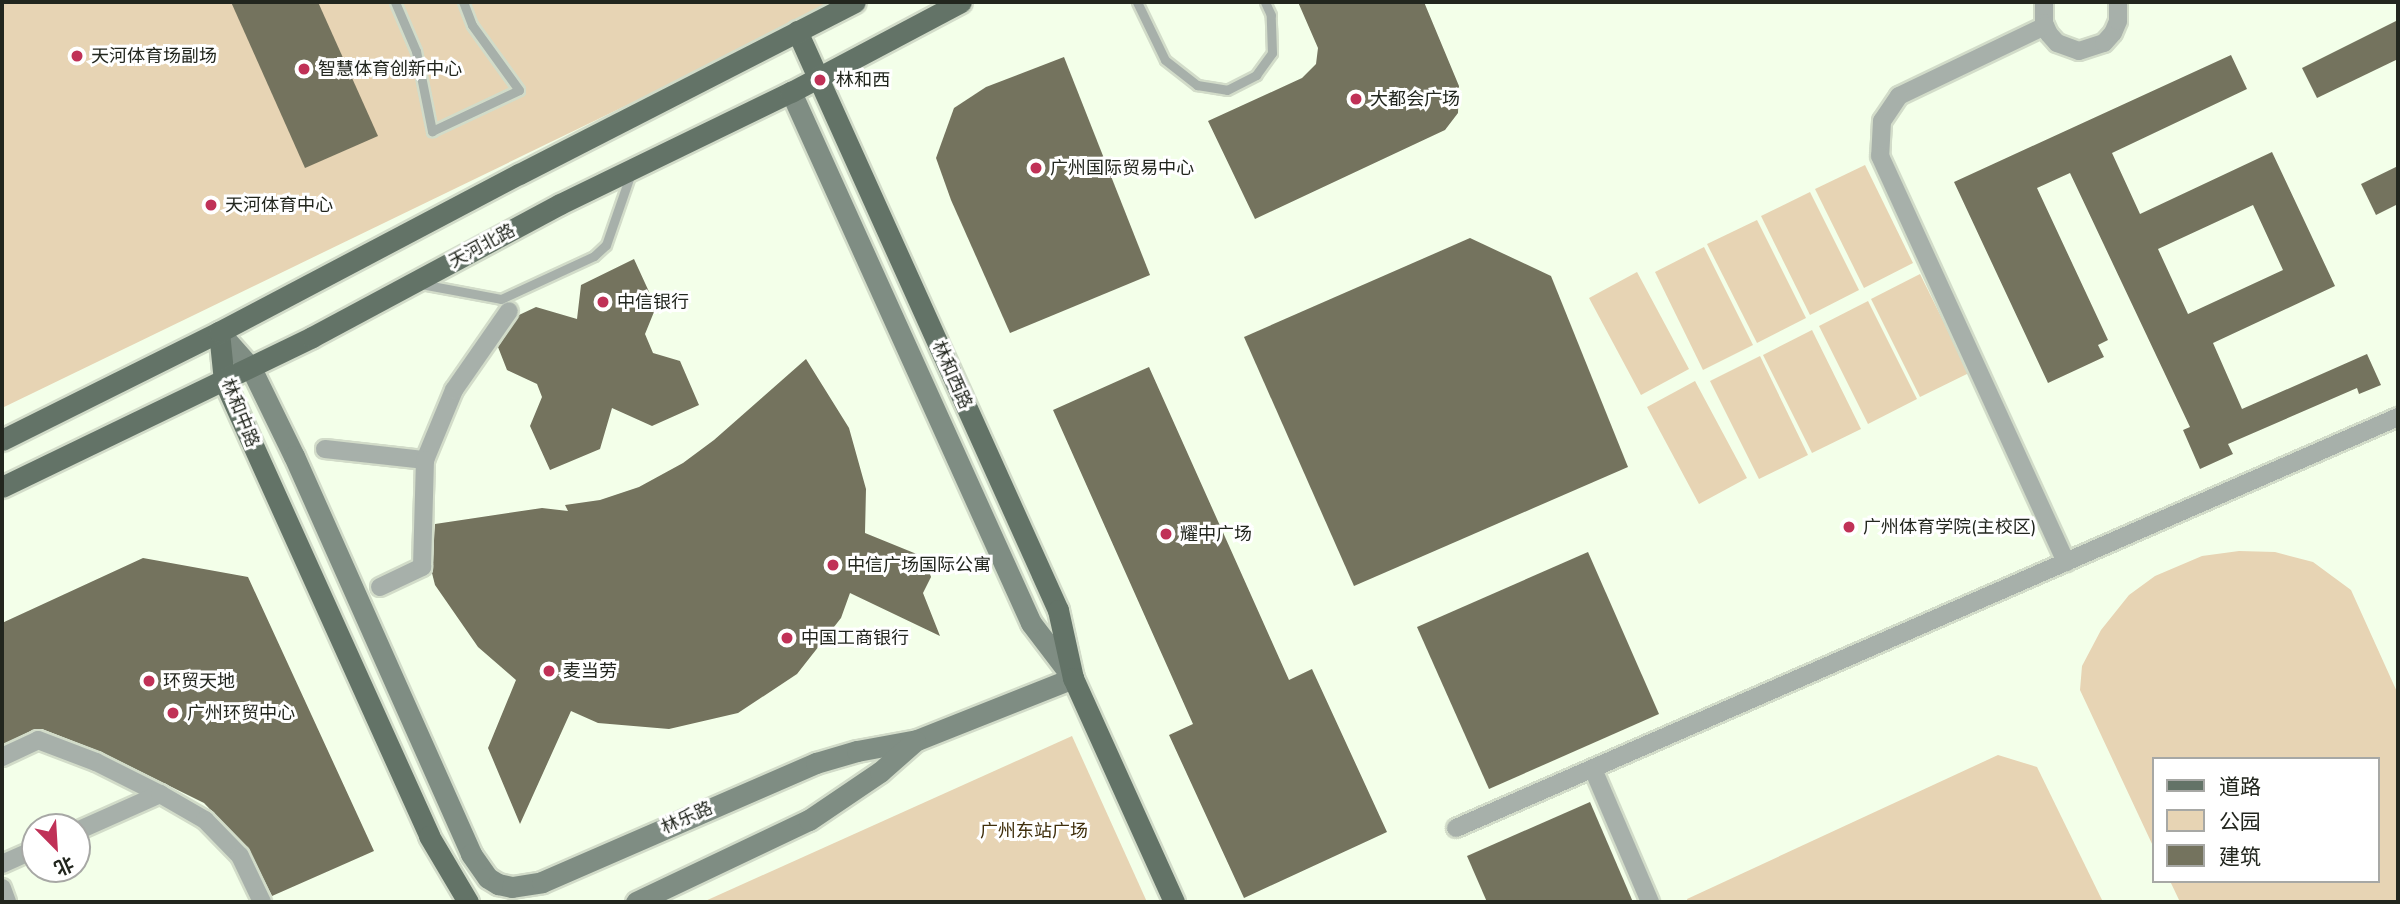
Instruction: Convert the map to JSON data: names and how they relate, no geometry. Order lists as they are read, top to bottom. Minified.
{"streets":{"main road":["天河北路","林和西路","林和中路"],"street":["林乐路"]},"crossings":[["天河北路","林和西路"],["天河北路","林和中路"],["林和西路","林乐路"],["林和中路","林乐路"]],"parks":["广州东站广场"],"places":["天河体育场副场","智慧体育创新中心","林和西","大都会广场","广州国际贸易中心","天河体育中心","中信银行","广州体育学院(主校区)","耀中广场","中信广场国际公寓","中国工商银行","麦当劳","环贸天地","广州环贸中心"],"legend":["道路","公园","建筑"],"north":"bottom right"}
